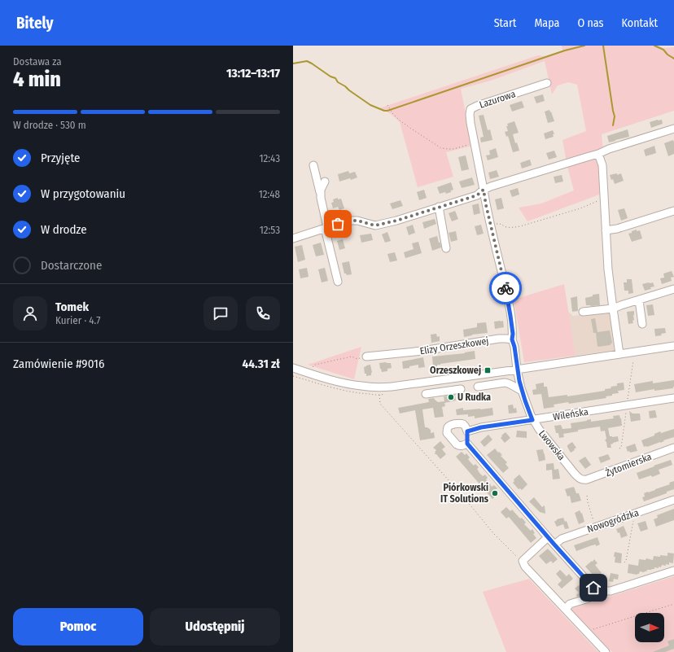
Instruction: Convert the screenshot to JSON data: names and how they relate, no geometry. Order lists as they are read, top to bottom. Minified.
{"streets":{"street":["Lazurowa","Elizy Orzeszkowej","Wileńska","Lwowska","Żytomierska","Nowogródzka"]},"crossings":[["Lazurowa","Elizy Orzeszkowej"],["Wileńska","Lwowska"],["Lwowska","Żytomierska"]],"places":{"transit":["Orzeszkowej"],"other":["U Rudka","Piórkowski IT Solutions"]},"north":"right","page":{"header":"Bitely","nav":["Start","Mapa","O nas","Kontakt"],"heading":["4 min","Dostawa za","13:12–13:17"],"panel":["Tomek","Kurier · 4.7","Zamówienie #9016","44.31 zł"],"bar":"W drodze · 530 m","list":[["Przyjęte","12:43"],["W przygotowaniu","12:48"],["W drodze","12:53"],"Dostarczone"],"buttons":["Pomoc","Udostępnij"]}}
